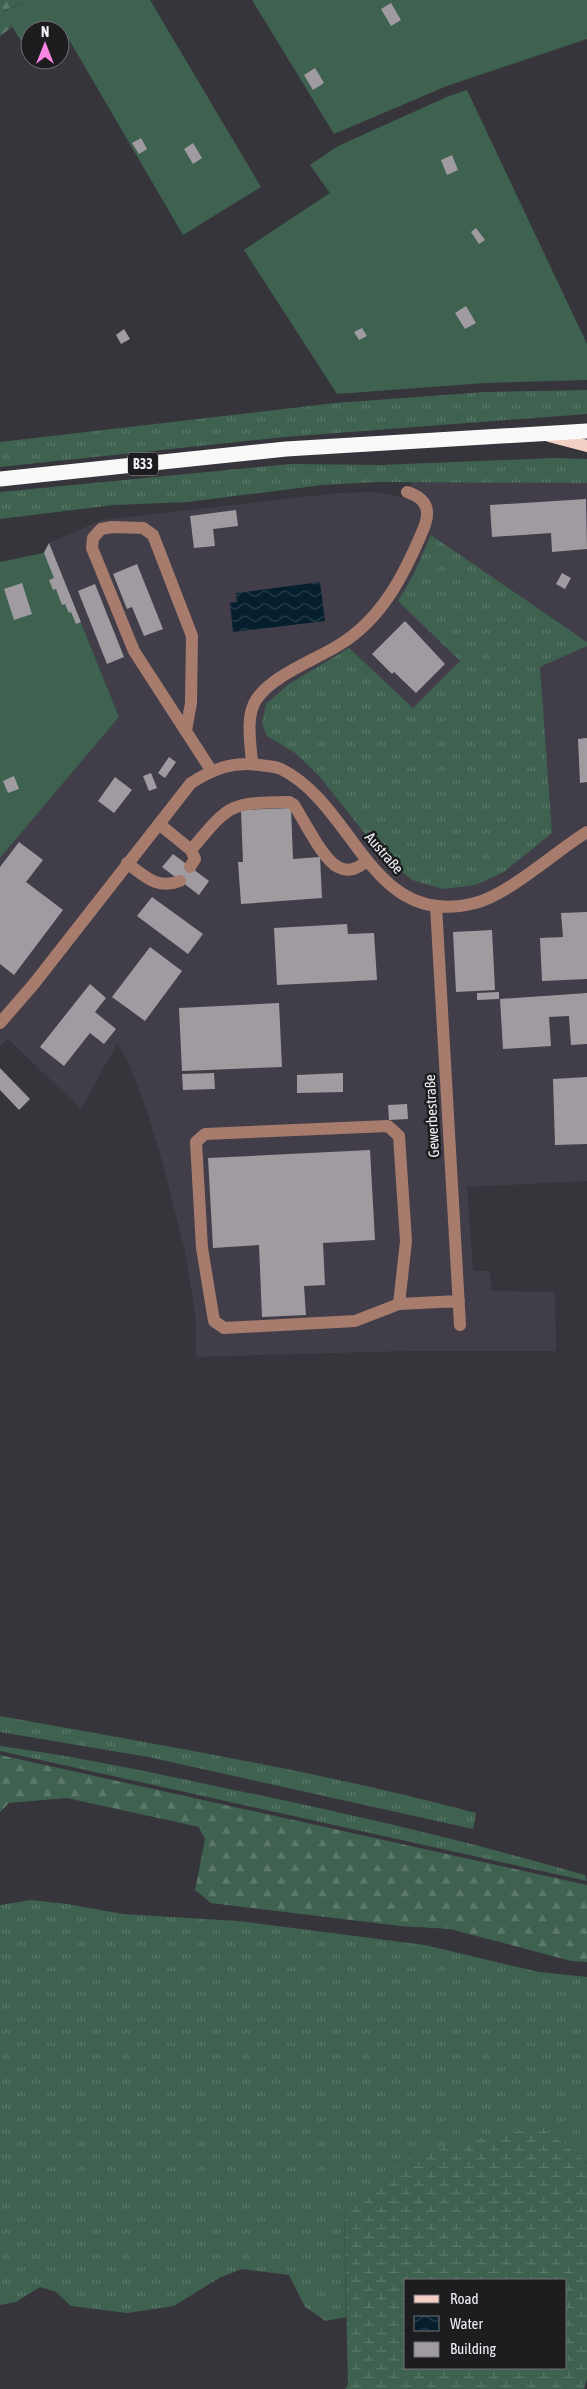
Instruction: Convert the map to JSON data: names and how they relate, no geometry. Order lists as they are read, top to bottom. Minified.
{"streets":{"highway":["B33"],"street":["Austraße","Gewerbestraße"]},"crossings":[["Austraße","Gewerbestraße"]],"legend":["Road","Water","Building"],"north":"top"}
